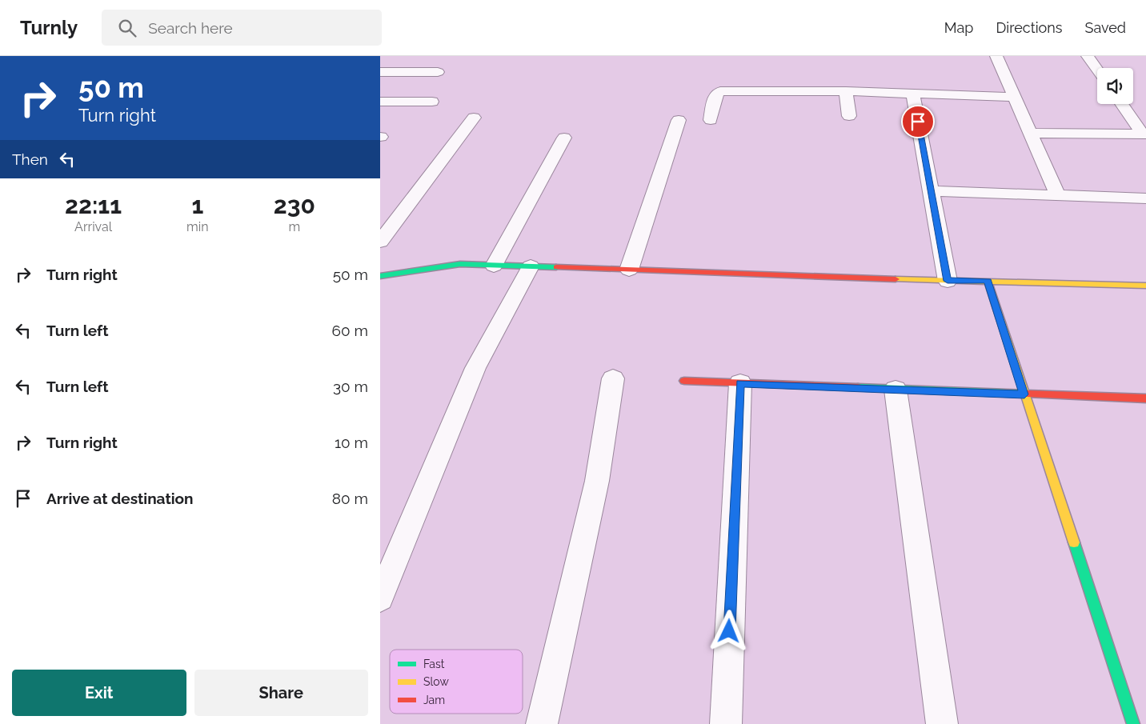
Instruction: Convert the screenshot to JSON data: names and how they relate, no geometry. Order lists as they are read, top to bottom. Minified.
{"legend":["Fast","Slow","Jam"],"page":{"header":"Turnly","search":"Search here","nav":["Map","Directions","Saved"],"turn":["50 m","Turn right"],"then":"Then","eta":["22:11","Arrival","1","min","230","m"],"list":[{"name":"Turn right","value":"50 m"},{"name":"Turn left","value":"60 m"},{"name":"Turn left","value":"30 m"},{"name":"Turn right","value":"10 m"},{"name":"Arrive at destination","value":"80 m"}],"buttons":["Exit","Share"]}}
